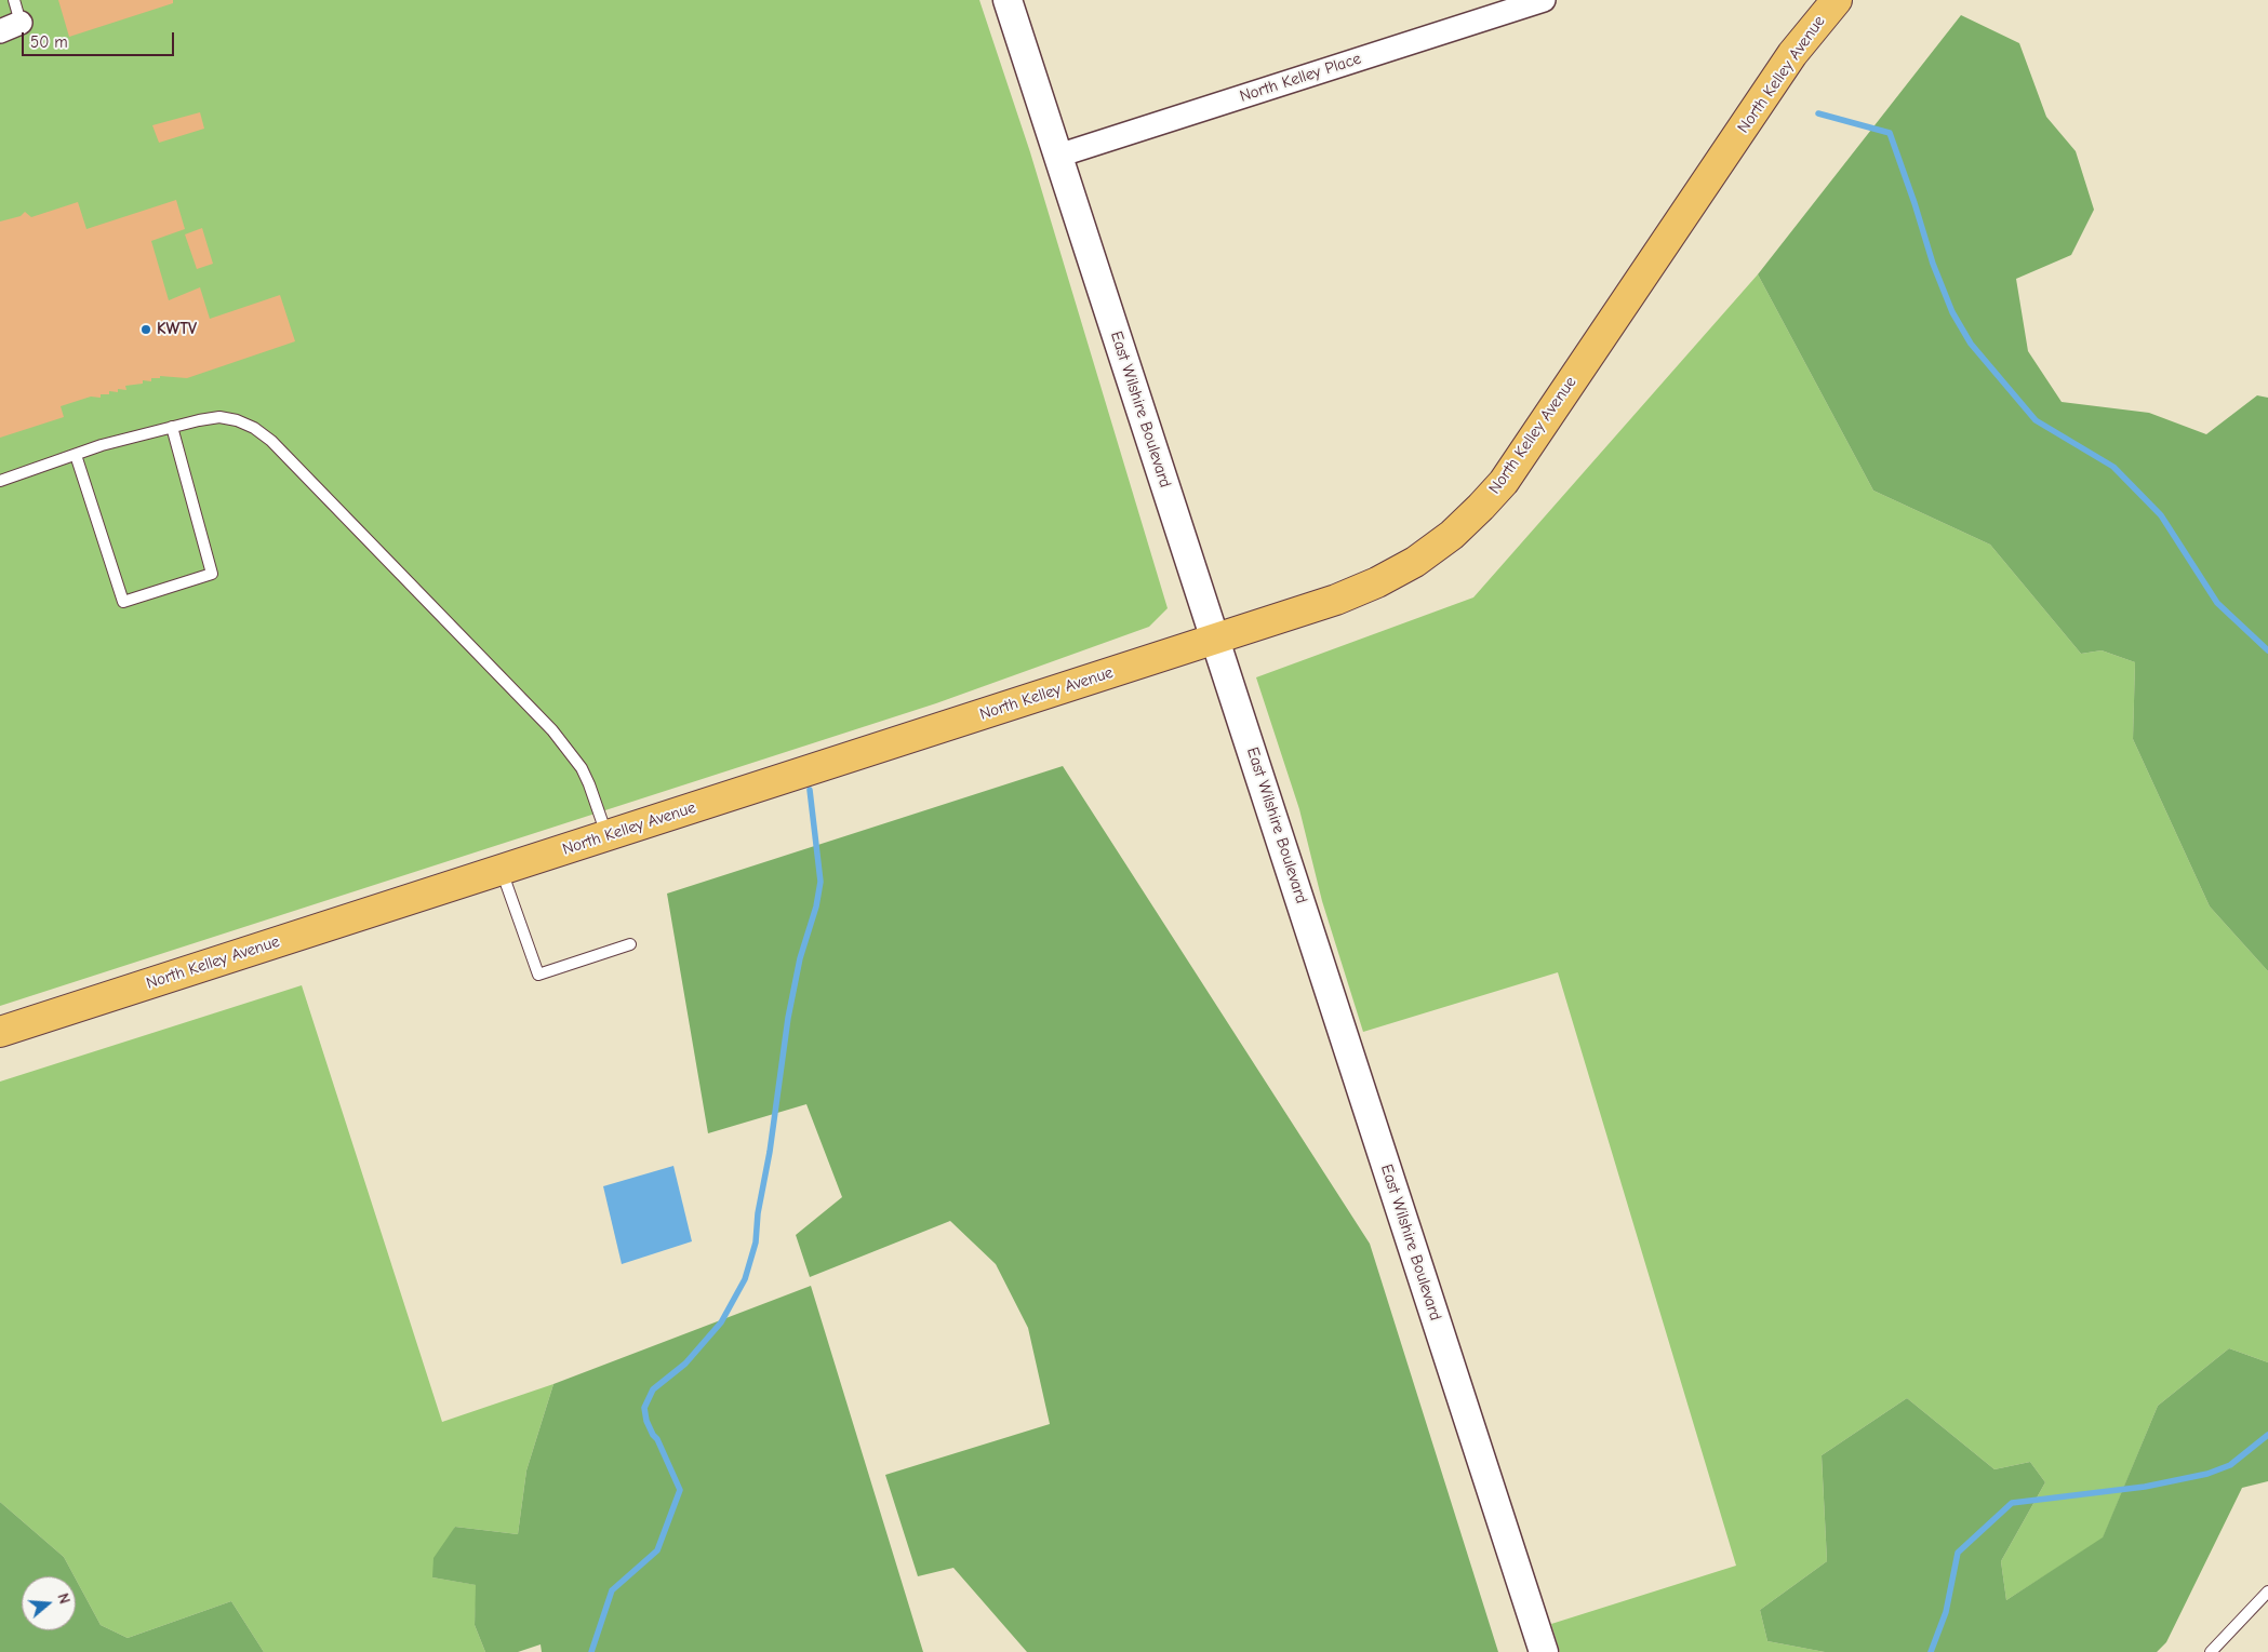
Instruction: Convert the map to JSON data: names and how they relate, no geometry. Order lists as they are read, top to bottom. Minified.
{"streets":{"main road":["North Kelley Avenue"],"street":["North Kelley Place","East Wilshire Boulevard"]},"crossings":[["North Kelley Avenue","East Wilshire Boulevard"],["North Kelley Place","East Wilshire Boulevard"]],"places":["KWTV"],"scale_bar":"50 m","north":"right"}
